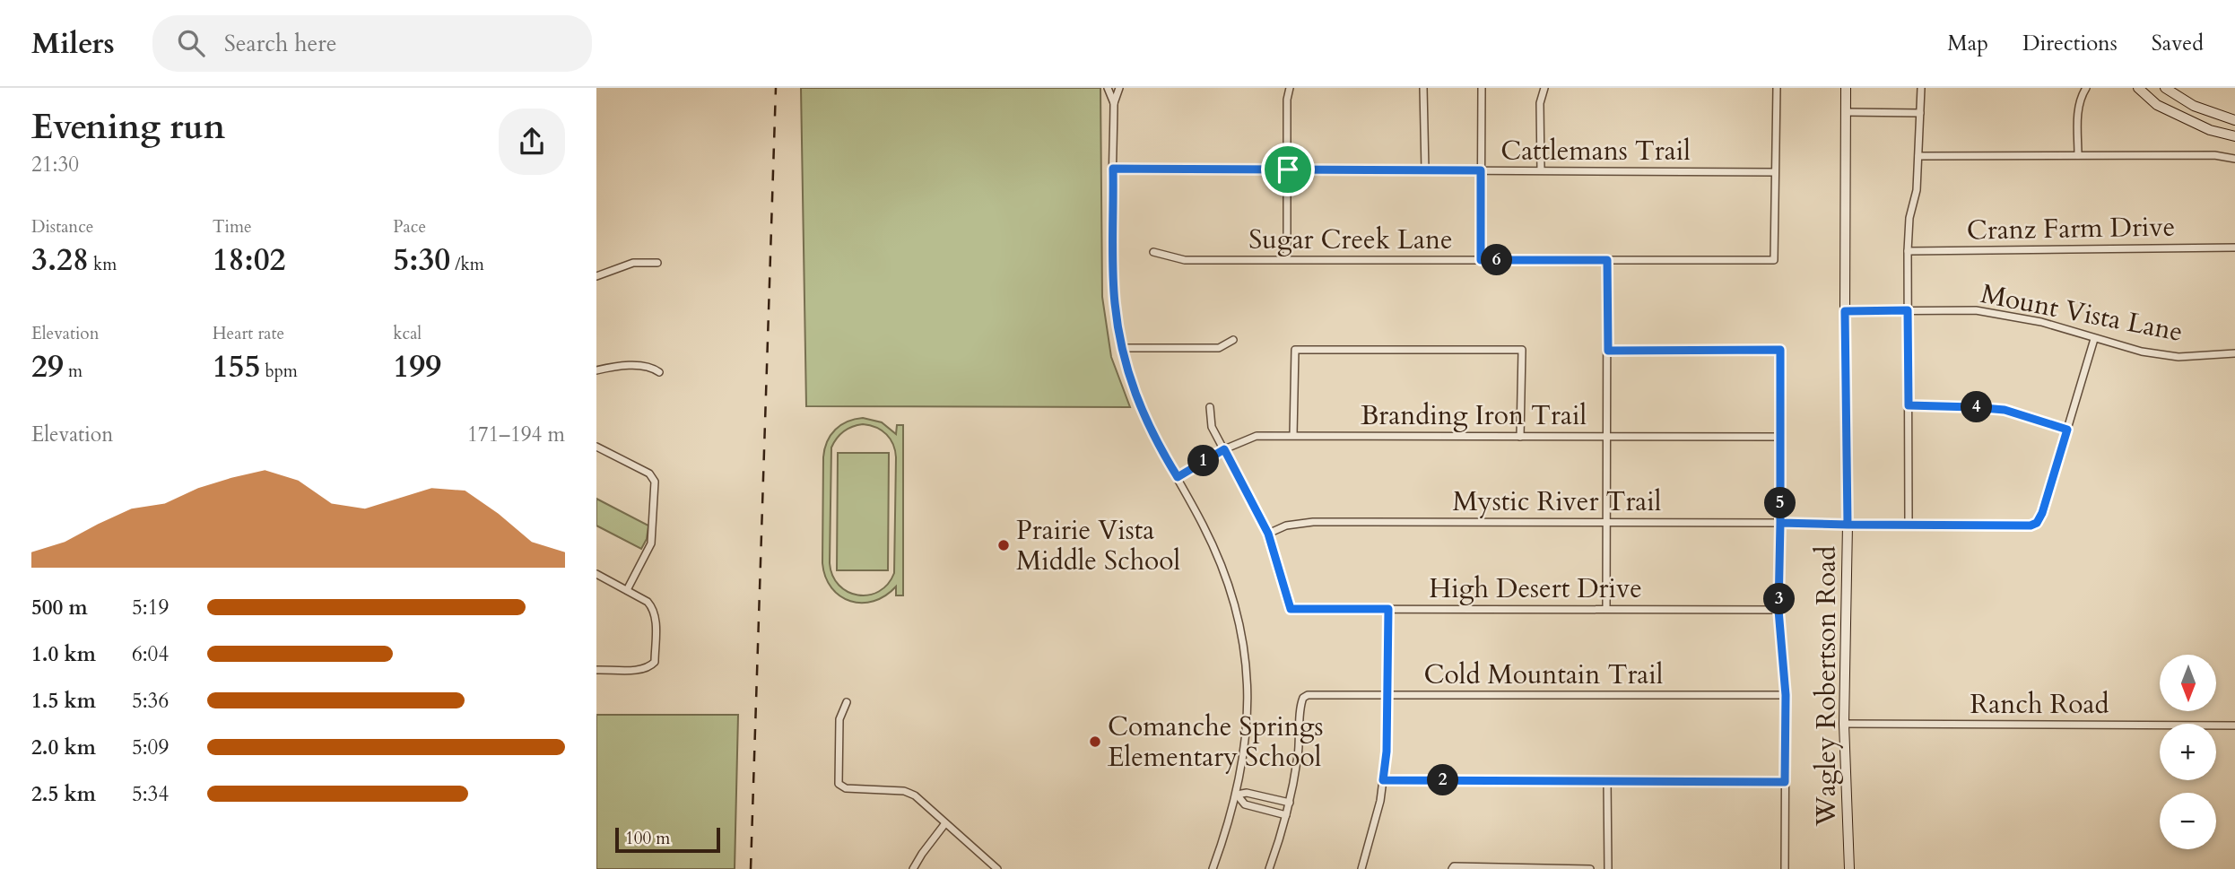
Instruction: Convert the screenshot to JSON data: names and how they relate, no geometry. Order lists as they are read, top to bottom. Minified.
{"streets":{"street":["Cattlemans Trail","Cranz Farm Drive","Sugar Creek Lane","Mount Vista Lane","Branding Iron Trail","Mystic River Trail","High Desert Drive","Cold Mountain Trail","Wagley Robertson Road","Ranch Road"]},"crossings":[["Cattlemans Trail","Sugar Creek Lane"],["Mount Vista Lane","Wagley Robertson Road"],["Mystic River Trail","High Desert Drive"],["Mystic River Trail","Wagley Robertson Road"],["Wagley Robertson Road","Ranch Road"]],"places":["Prairie Vista Middle School","Comanche Springs Elementary School"],"scale_bar":"100 m","north":"bottom","page":{"header":"Milers","search":"Search here","nav":["Map","Directions","Saved"],"heading":["Evening run","21:30"],"stats":[["Distance","3.28 km"],["Time","18:02"],["Pace","5:30 /km"],["Elevation","29 m"],["Heart rate","155 bpm"],["kcal","199"]],"pins":["6","4","1","5","3","2"],"chart":["Elevation","171–194 m"],"list":[{"name":"500 m","note":"5:19"},{"name":"1.0 km","note":"6:04"},{"name":"1.5 km","note":"5:36"},{"name":"2.0 km","note":"5:09"},{"name":"2.5 km","note":"5:34"}],"map_buttons":["+","−"],"scale":"100 m"}}
